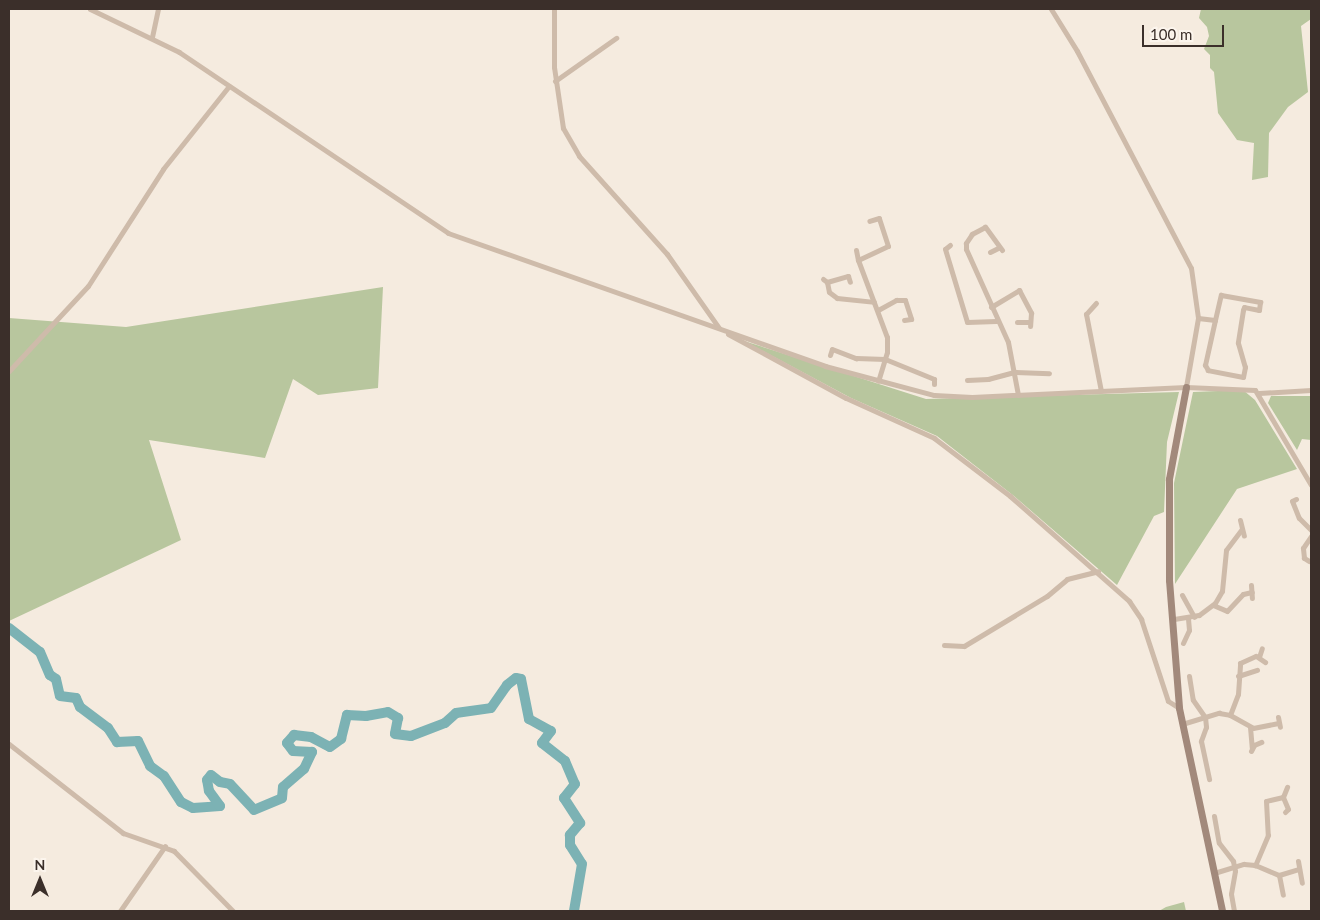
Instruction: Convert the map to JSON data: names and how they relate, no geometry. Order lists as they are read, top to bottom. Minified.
{"scale_bar":"100 m","north":"top"}
